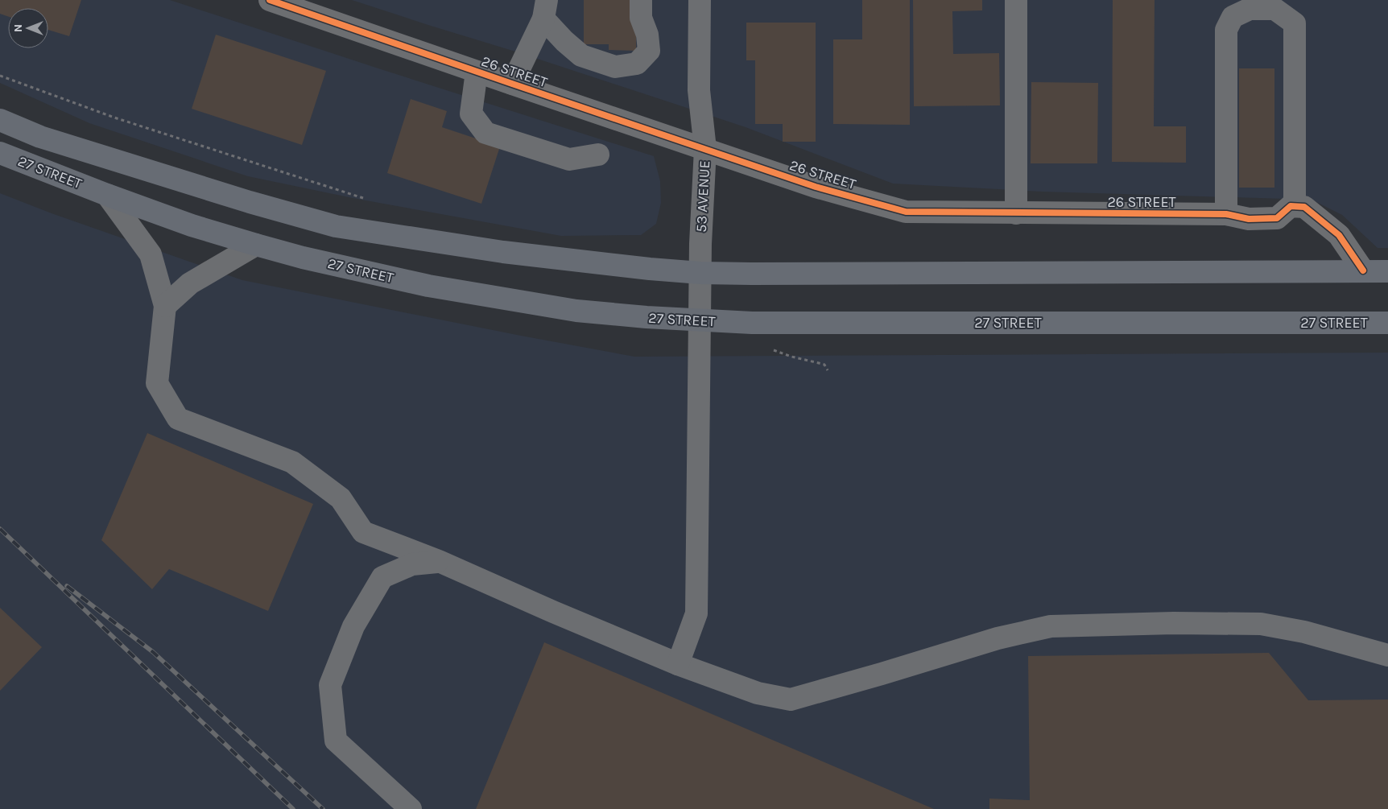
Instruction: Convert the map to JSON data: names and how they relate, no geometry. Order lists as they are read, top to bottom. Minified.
{"streets":{"main road":["27 STREET"],"street":["26 STREET","53 AVENUE"]},"crossings":[["26 STREET","53 AVENUE"],["27 STREET","53 AVENUE"]],"north":"left"}
